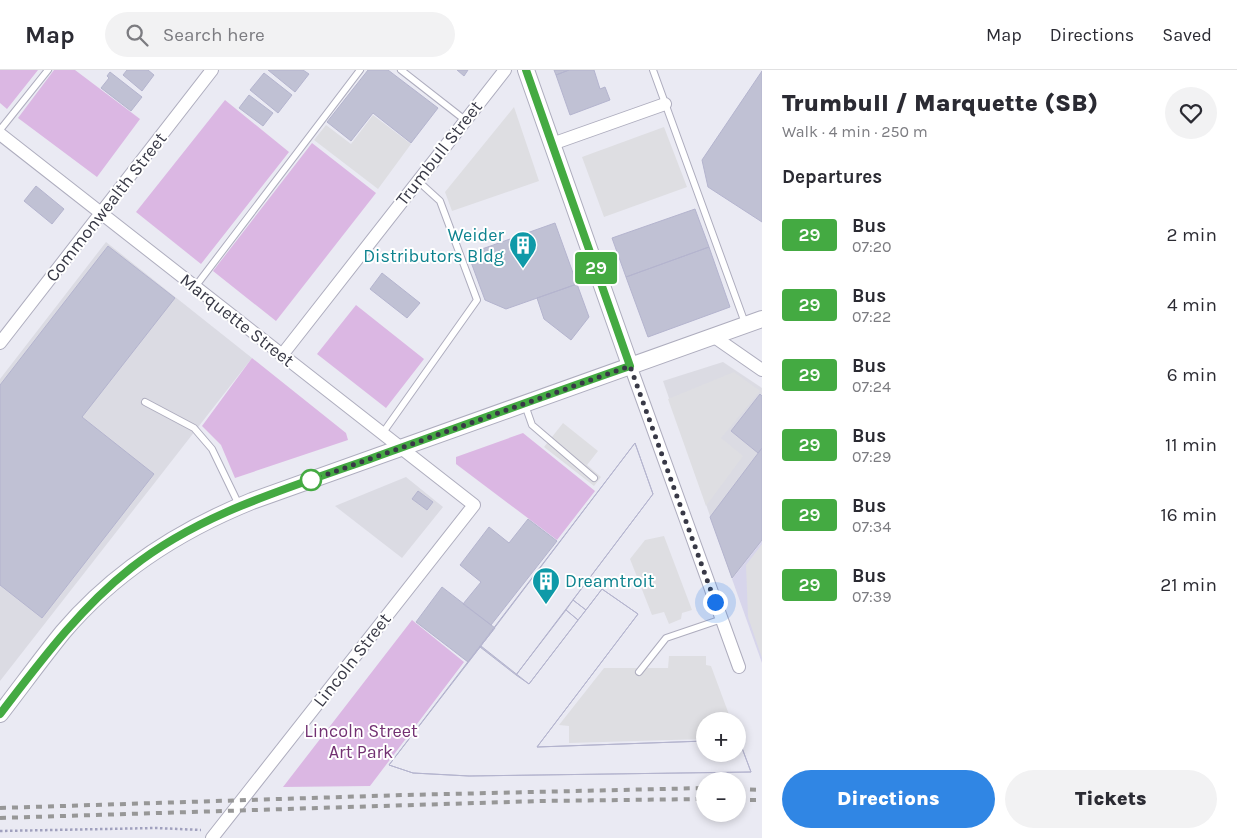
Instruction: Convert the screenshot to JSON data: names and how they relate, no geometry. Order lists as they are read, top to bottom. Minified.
{"streets":{"street":["Trumbull Street","Commonwealth Street","Marquette Street","Lincoln Street"]},"crossings":[["Trumbull Street","Marquette Street"],["Commonwealth Street","Marquette Street"],["Marquette Street","Lincoln Street"]],"parks":["Lincoln Street Art Park"],"places":{"building":["Weider Distributors Bldg","Dreamtroit"]},"lines":["bus line 29"],"page":{"header":"Map","search":"Search here","nav":["Map","Directions","Saved"],"on_map":"29","heading":[["Trumbull / Marquette (SB)","Walk · 4 min · 250 m"],"Departures"],"list":[{"mark":"29","name":"Bus","note":"07:20","value":"2 min"},{"mark":"29","name":"Bus","note":"07:22","value":"4 min"},{"mark":"29","name":"Bus","note":"07:24","value":"6 min"},{"mark":"29","name":"Bus","note":"07:29","value":"11 min"},{"mark":"29","name":"Bus","note":"07:34","value":"16 min"},{"mark":"29","name":"Bus","note":"07:39","value":"21 min"}],"map_buttons":["+","−"],"buttons":["Directions","Tickets"]}}
